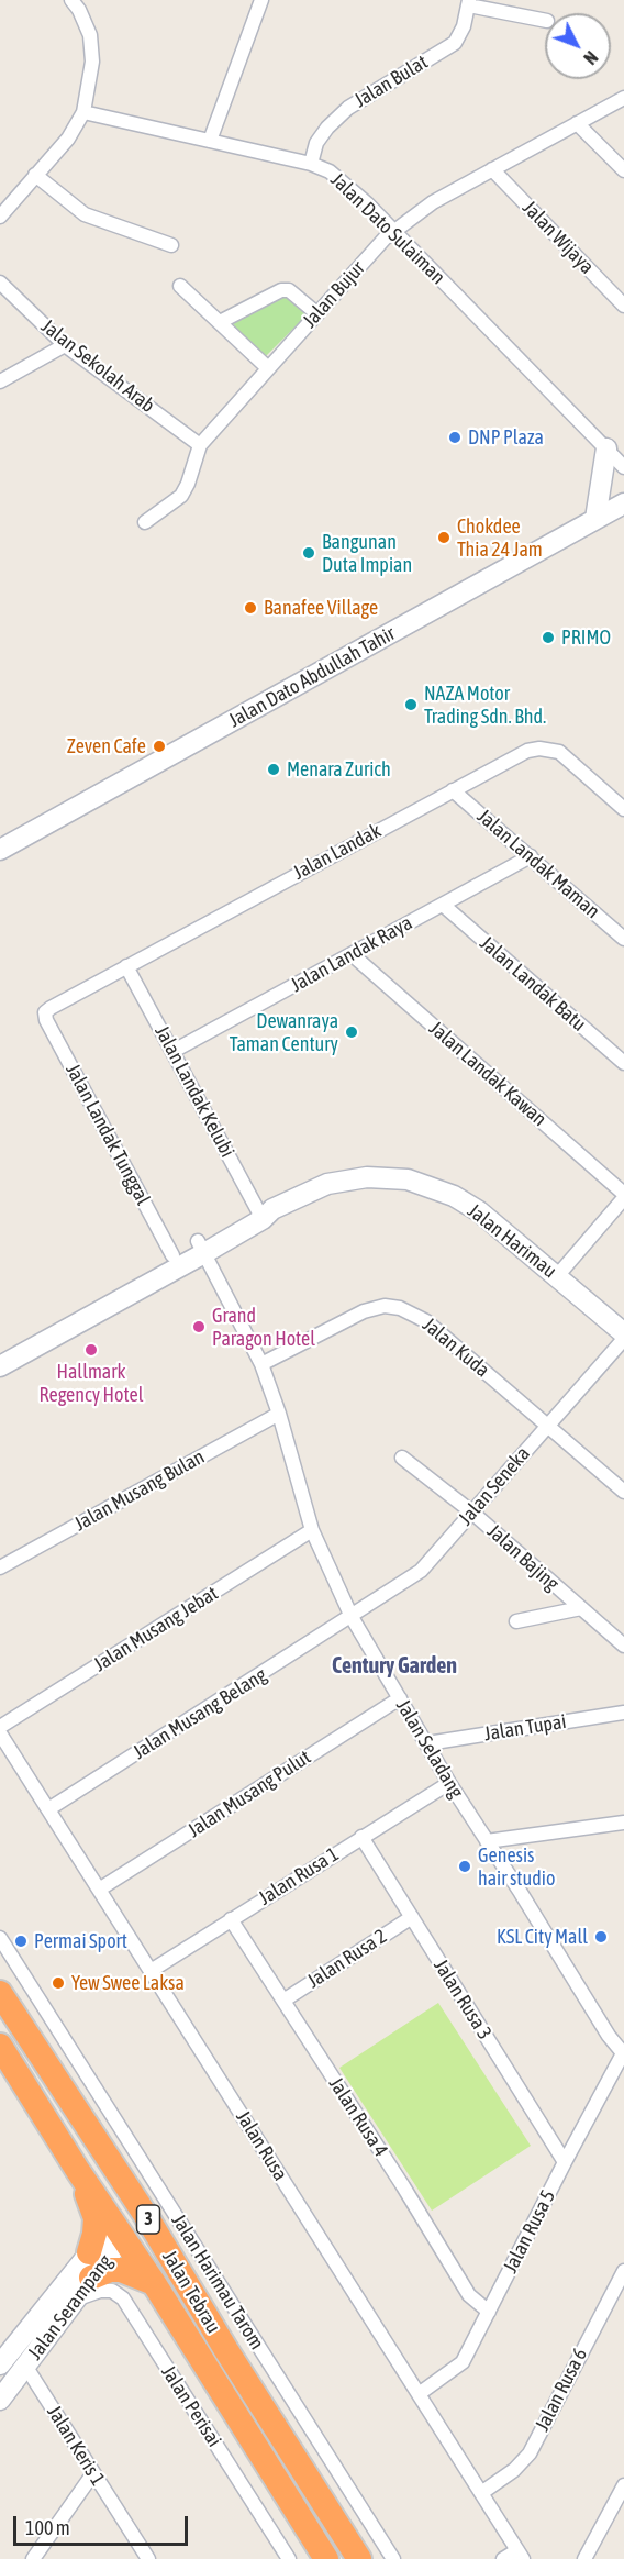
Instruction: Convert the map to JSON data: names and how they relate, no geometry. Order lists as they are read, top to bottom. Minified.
{"streets":{"highway":["3","Jalan Tebrau"],"street":["Jalan Bulat","Jalan Dato Sulaiman","Jalan Wijaya","Jalan Bujur","Jalan Sekolah Arab","Jalan Dato Abdullah Tahir","Jalan Landak","Jalan Landak Maman","Jalan Landak Raya","Jalan Landak Batu","Jalan Landak Kawan","Jalan Landak Kelubi","Jalan Landak Tunggal","Jalan Harimau","Jalan Kuda","Jalan Seneka","Jalan Musang Bulan","Jalan Bajing","Jalan Musang Jebat","Jalan Musang Belang","Jalan Tupai","Jalan Seladang","Jalan Musang Pulut","Jalan Rusa 1","Jalan Rusa 2","Jalan Rusa 3","Jalan Rusa 4","Jalan Rusa","Jalan Rusa 5","Jalan Harimau Tarom","Jalan Serampang","Jalan Rusa 6","Jalan Perisai","Jalan Keris 1"]},"crossings":[["Jalan Bulat","Jalan Dato Sulaiman"],["Jalan Dato Sulaiman","Jalan Bujur"],["Jalan Wijaya","Jalan Bujur"],["Jalan Bujur","Jalan Sekolah Arab"],["Jalan Landak","Jalan Landak Maman"],["Jalan Landak","Jalan Landak Kelubi"],["Jalan Landak","Jalan Landak Tunggal"],["Jalan Landak Maman","Jalan Landak Raya"],["Jalan Landak Raya","Jalan Landak Batu"],["Jalan Landak Raya","Jalan Landak Kawan"],["Jalan Landak Raya","Jalan Landak Kelubi"],["Jalan Landak Kelubi","Jalan Harimau"],["Jalan Landak Tunggal","Jalan Harimau"],["Jalan Harimau","Jalan Seladang"],["Jalan Kuda","Jalan Seneka"],["Jalan Kuda","Jalan Seladang"],["Jalan Seneka","Jalan Bajing"],["Jalan Seneka","Jalan Musang Belang"],["Jalan Seneka","Jalan Seladang"],["Jalan Musang Bulan","Jalan Seladang"],["Jalan Musang Jebat","Jalan Seladang"],["Jalan Musang Belang","Jalan Seladang"],["Jalan Musang Belang","Jalan Rusa"],["Jalan Tupai","Jalan Seladang"],["Jalan Seladang","Jalan Musang Pulut"],["Jalan Seladang","Jalan Rusa 1"],["Jalan Seladang","Jalan Rusa 5"],["Jalan Musang Pulut","Jalan Rusa"],["Jalan Rusa 1","Jalan Rusa 3"],["Jalan Rusa 1","Jalan Rusa 4"],["Jalan Rusa 1","Jalan Rusa"],["Jalan Rusa 2","Jalan Rusa 3"],["Jalan Rusa 2","Jalan Rusa 4"],["Jalan Rusa 3","Jalan Rusa 5"],["Jalan Rusa 4","Jalan Rusa 5"],["Jalan Rusa","Jalan Rusa 5"],["Jalan Rusa","Jalan Rusa 6"],["Jalan Harimau Tarom","Jalan Tebrau"],["Jalan Tebrau","Jalan Serampang"],["Jalan Serampang","Jalan Perisai"],["Jalan Serampang","Jalan Keris 1"]],"districts":["Century Garden"],"places":["DNP Plaza","Chokdee Thia 24 Jam","Bangunan Duta Impian","Banafee Village","PRIMO","NAZA Motor Trading Sdn. Bhd.","Zeven Cafe","Menara Zurich","Dewanraya Taman Century","Grand Paragon Hotel","Hallmark Regency Hotel","Genesis hair studio","KSL City Mall","Permai Sport","Yew Swee Laksa"],"scale_bar":"100 m","north":"bottom right"}
